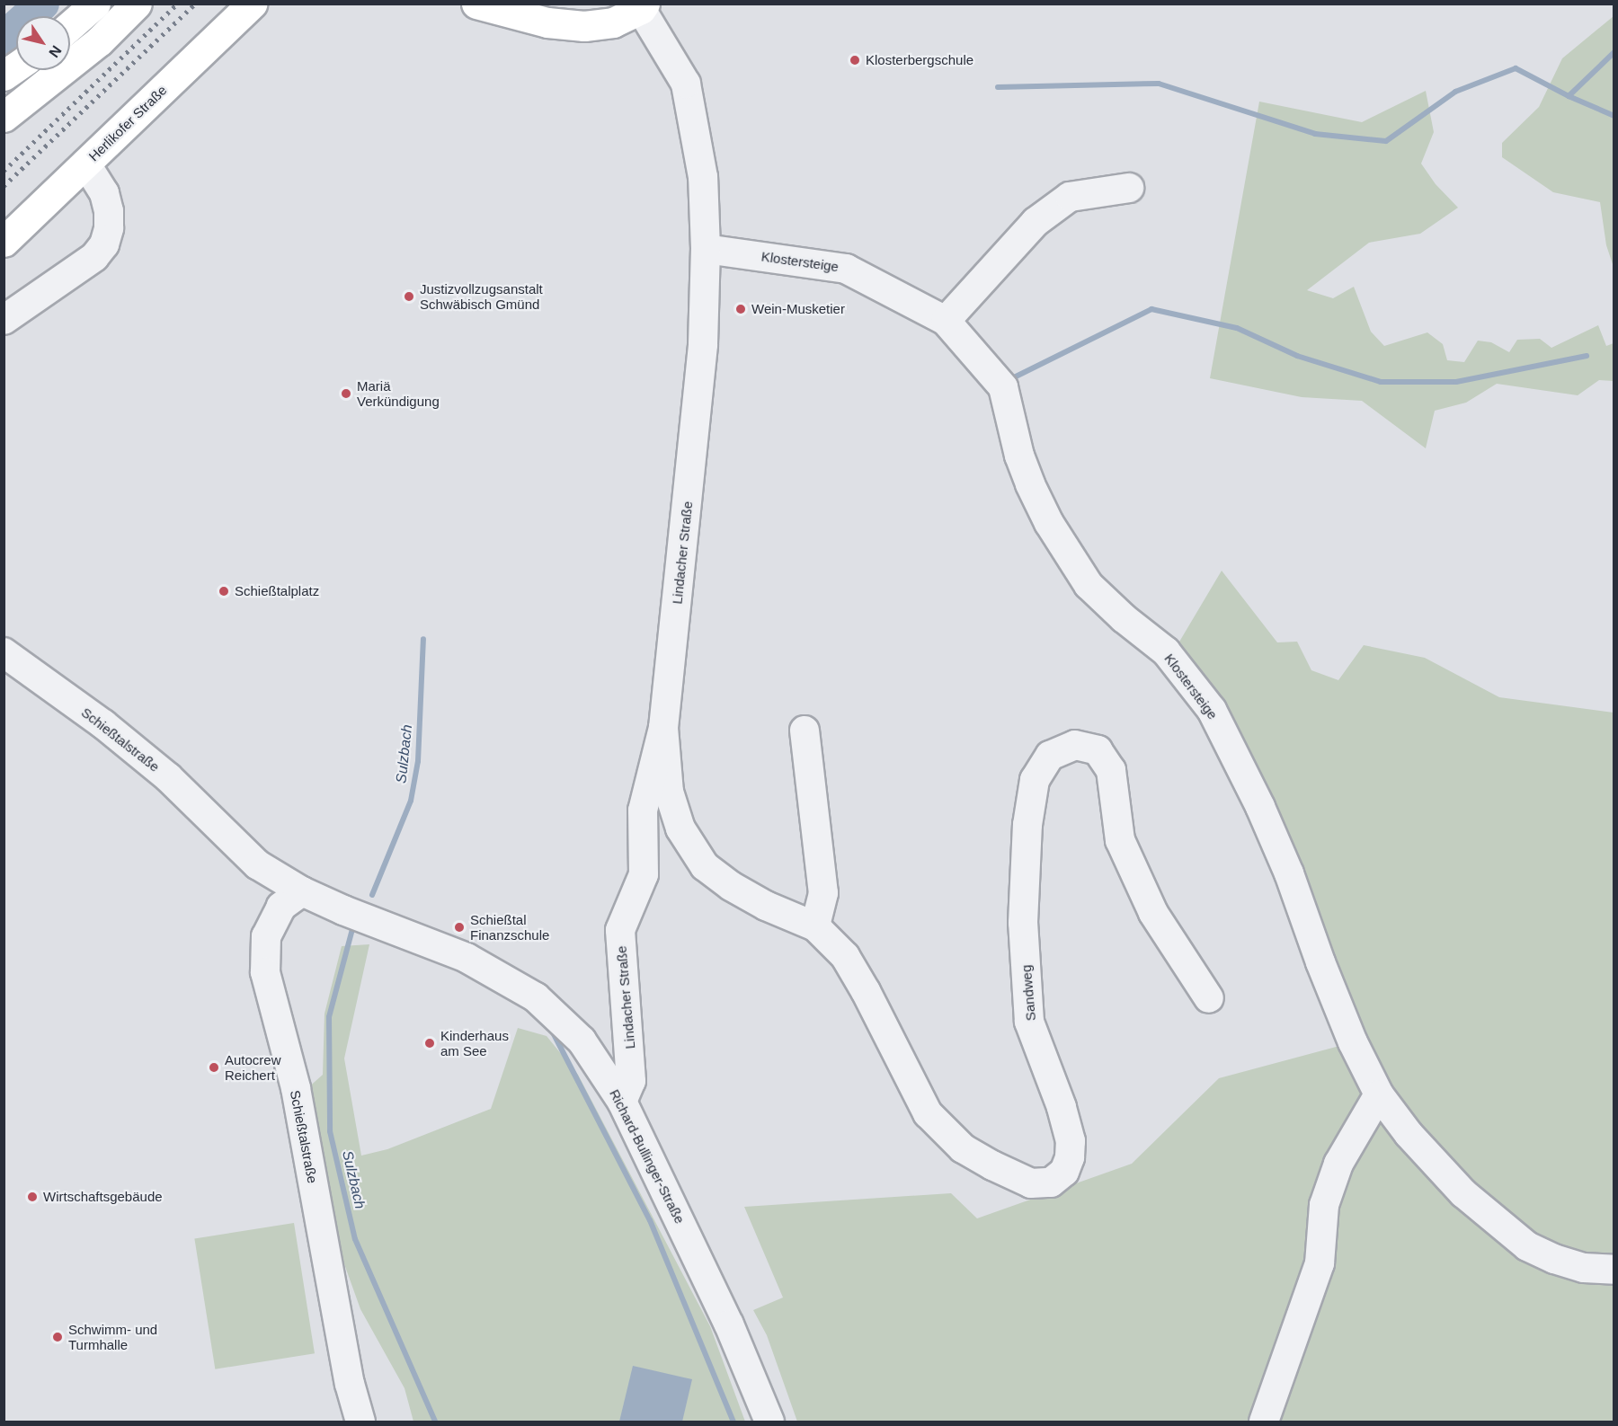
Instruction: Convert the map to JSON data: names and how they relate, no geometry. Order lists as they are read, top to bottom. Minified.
{"streets":{"main road":["Herlikofer Straße"],"street":["Klostersteige","Lindacher Straße","Schießtalstraße","Sandweg","Richard-Bullinger-Straße"]},"crossings":[["Klostersteige","Lindacher Straße"],["Lindacher Straße","Sandweg"],["Lindacher Straße","Richard-Bullinger-Straße"],["Schießtalstraße","Richard-Bullinger-Straße"]],"water":["Sulzbach"],"places":["Klosterbergschule","Justizvollzugsanstalt Schwäbisch Gmünd","Wein-Musketier","Mariä Verkündigung","Schießtalplatz","Schießtal Finanzschule","Kinderhaus am See","Autocrew Reichert","Wirtschaftsgebäude","Schwimm- und Turmhalle"],"north":"bottom right"}
